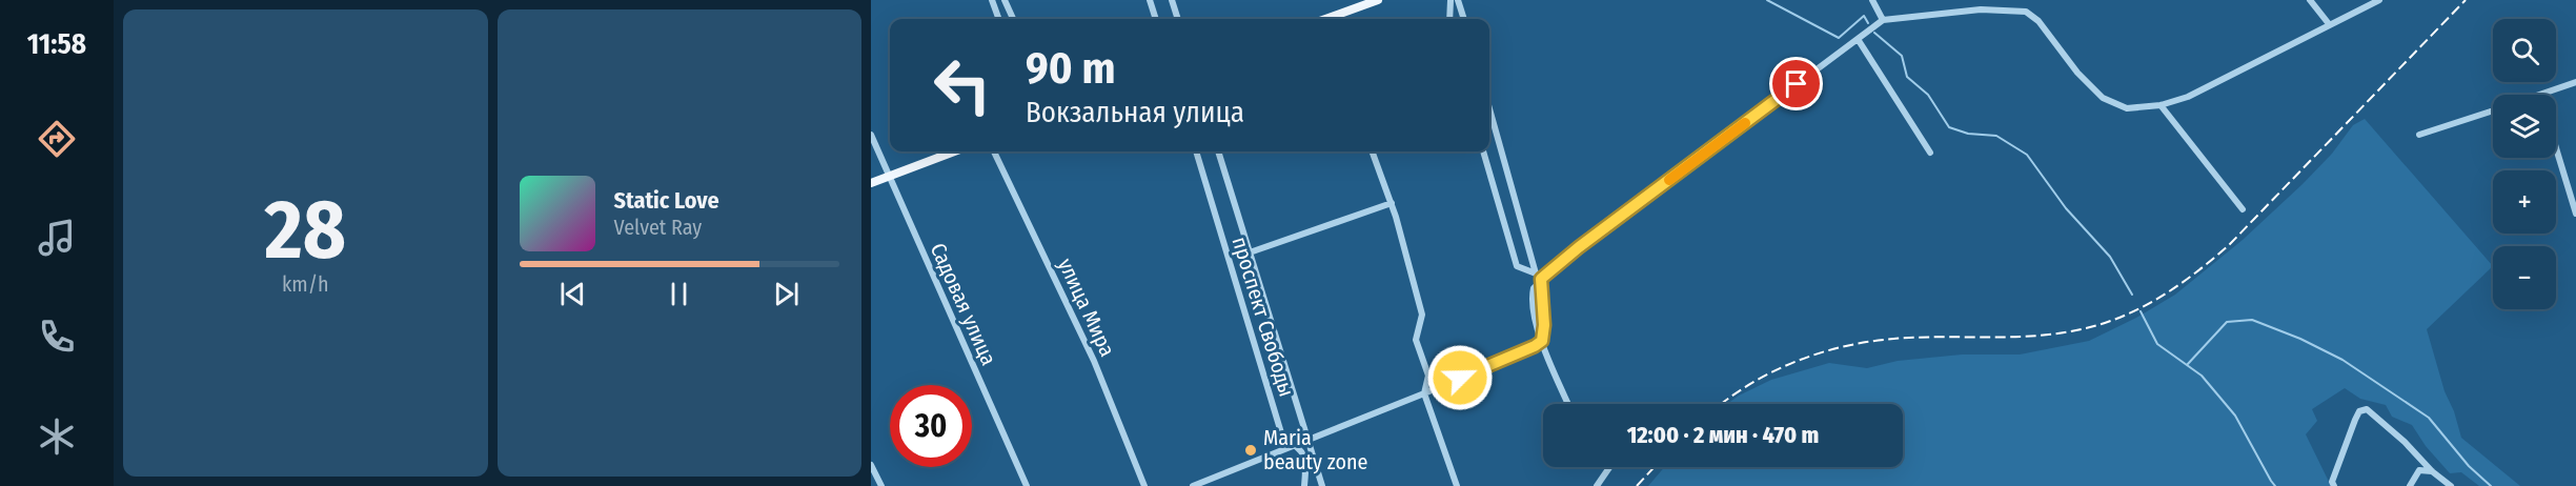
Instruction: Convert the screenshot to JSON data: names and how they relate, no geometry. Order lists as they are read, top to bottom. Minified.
{"streets":{"street":["Садовая улица","улица Мира","проспект Свободы"]},"places":["Maria beauty zone"],"page":{"tabs":"11:58","tile":["28","km/h"],"map_buttons":["+","−"],"turn":["90 m","Вокзальная улица"],"song":["Static Love","Velvet Ray"],"limit":"30","trip":"12:00 · 2 мин · 470 m"}}
